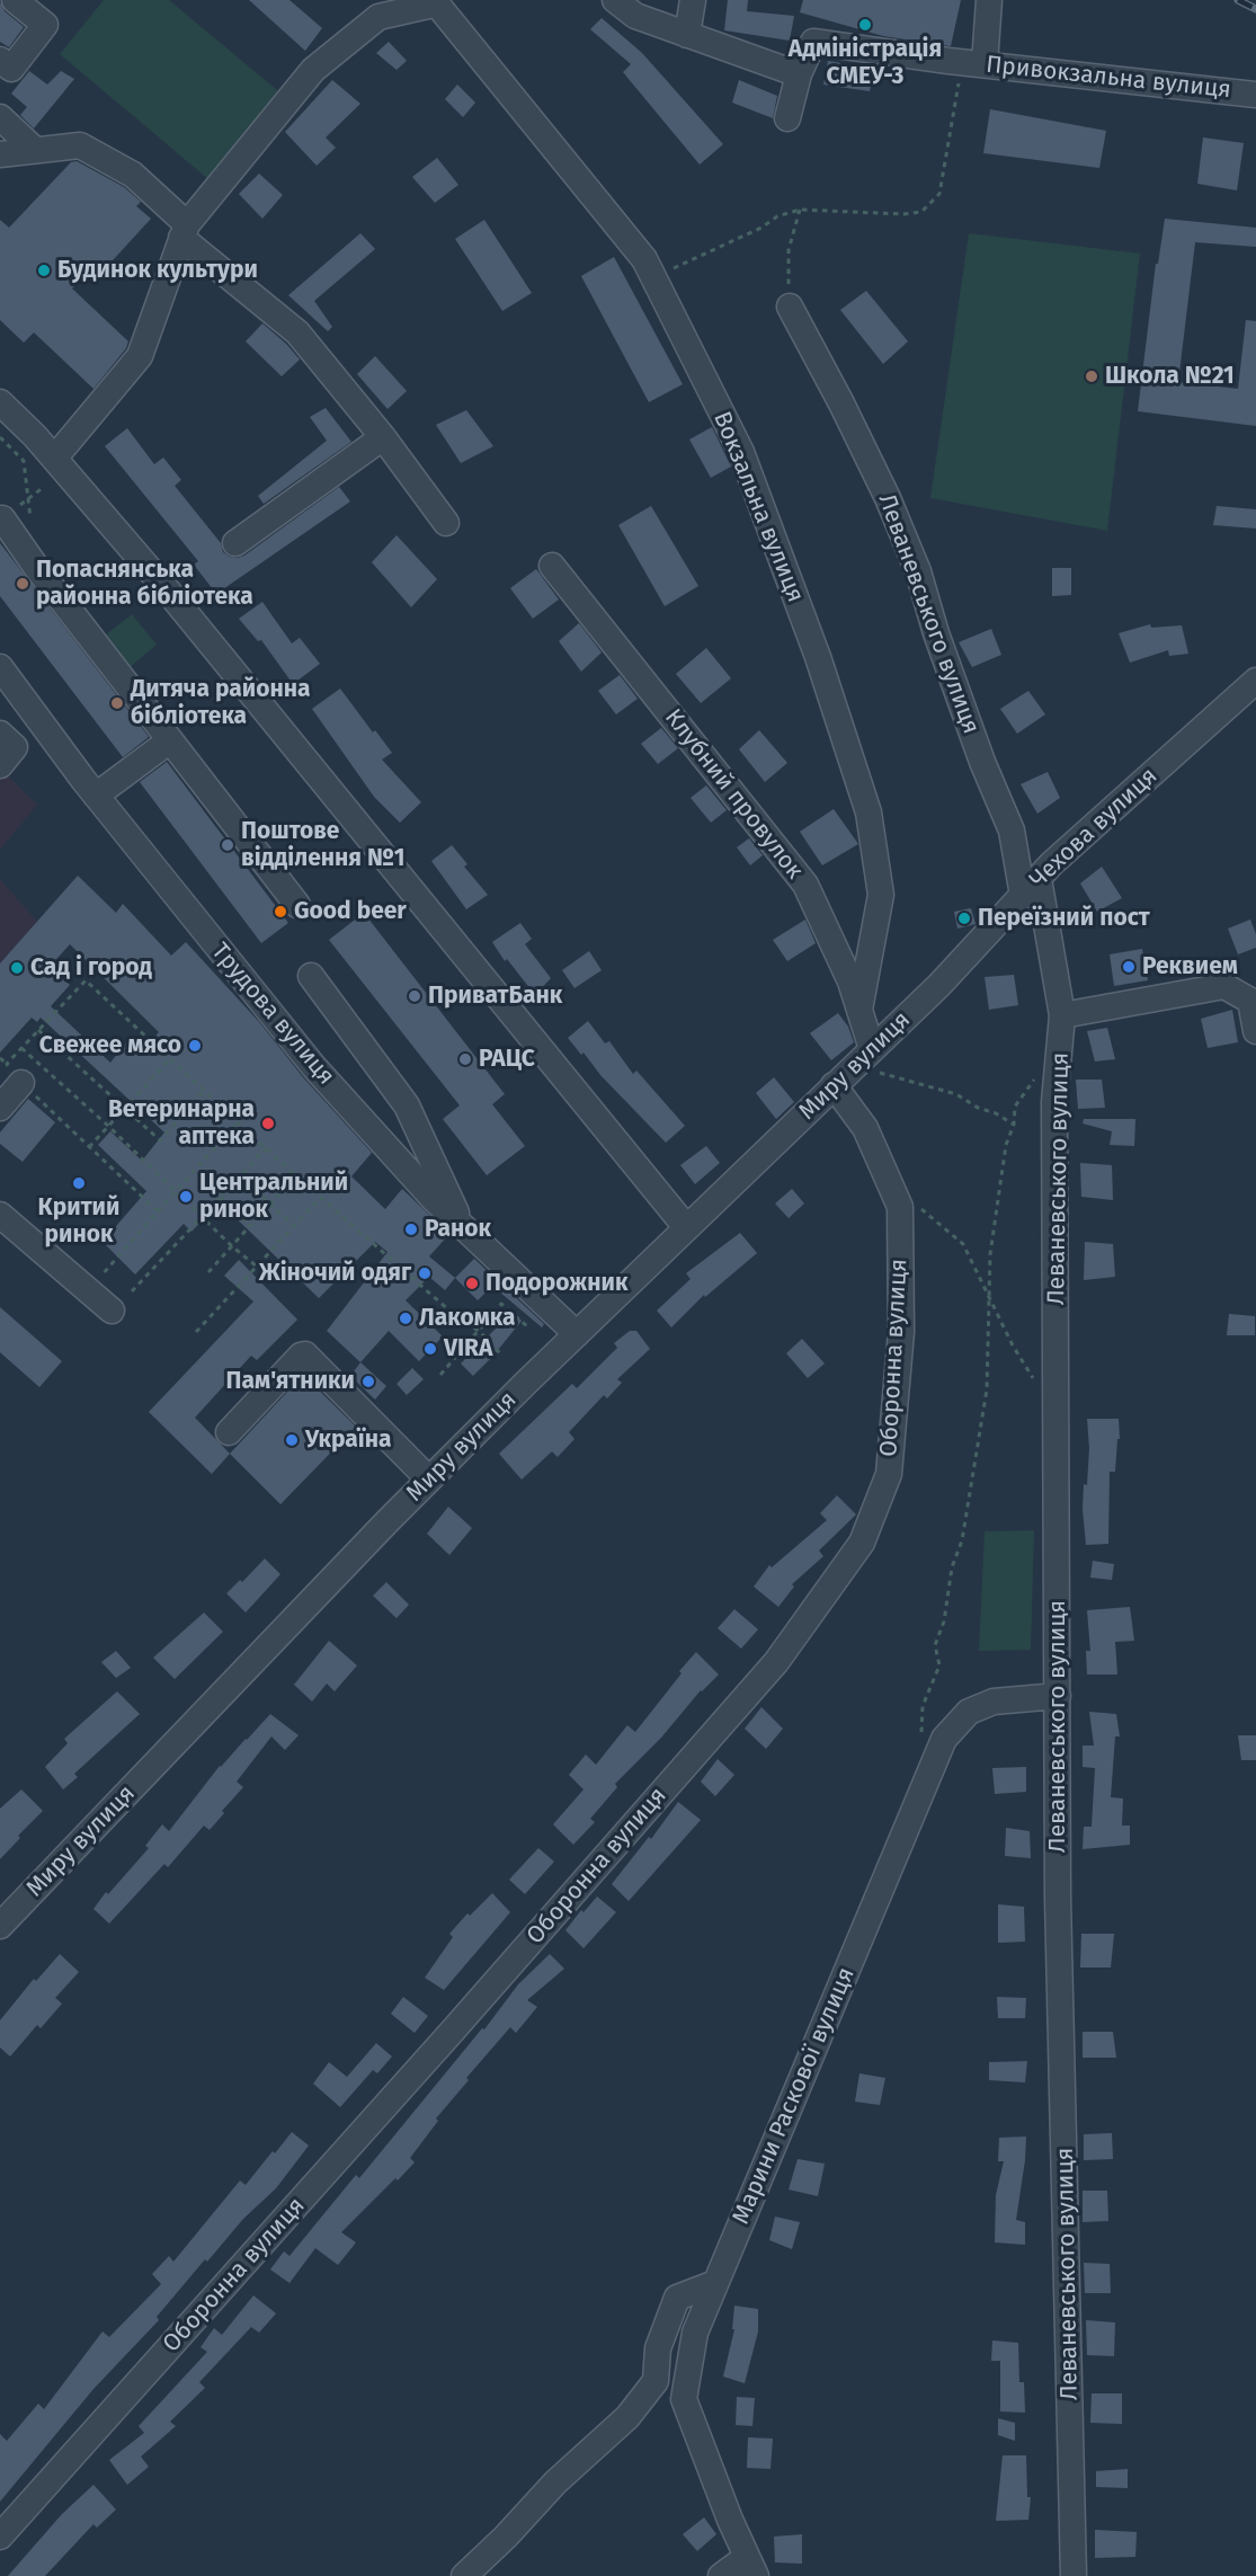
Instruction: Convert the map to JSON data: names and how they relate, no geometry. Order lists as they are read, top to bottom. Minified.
{"streets":{"street":["Привокзальна вулиця","Вокзальна вулиця","Леваневського вулиця","Клубний провулок","Чехова вулиця","Трудова вулиця","Миру вулиця","Оборонна вулиця","Марини Раскової вулиця"]},"crossings":[["Вокзальна вулиця","Клубний провулок"],["Леваневського вулиця","Чехова вулиця"],["Леваневського вулиця","Марини Раскової вулиця"],["Клубний провулок","Миру вулиця"],["Чехова вулиця","Миру вулиця"],["Трудова вулиця","Миру вулиця"],["Миру вулиця","Оборонна вулиця"]],"places":["Адміністрація СМЕУ-3","Будинок культури","Школа №21","Попаснянська районна бібліотека","Дитяча районна бібліотека","Поштове відділення №1","Good beer","Переїзний пост","Реквием","Сад і город","ПриватБанк","Свежее мясо","РАЦС","Ветеринарна аптека","Критий ринок","Центральний ринок","Ранок","Жіночий одяг","Подорожник","Лакомка","VIRA","Пам'ятники","Україна"]}
